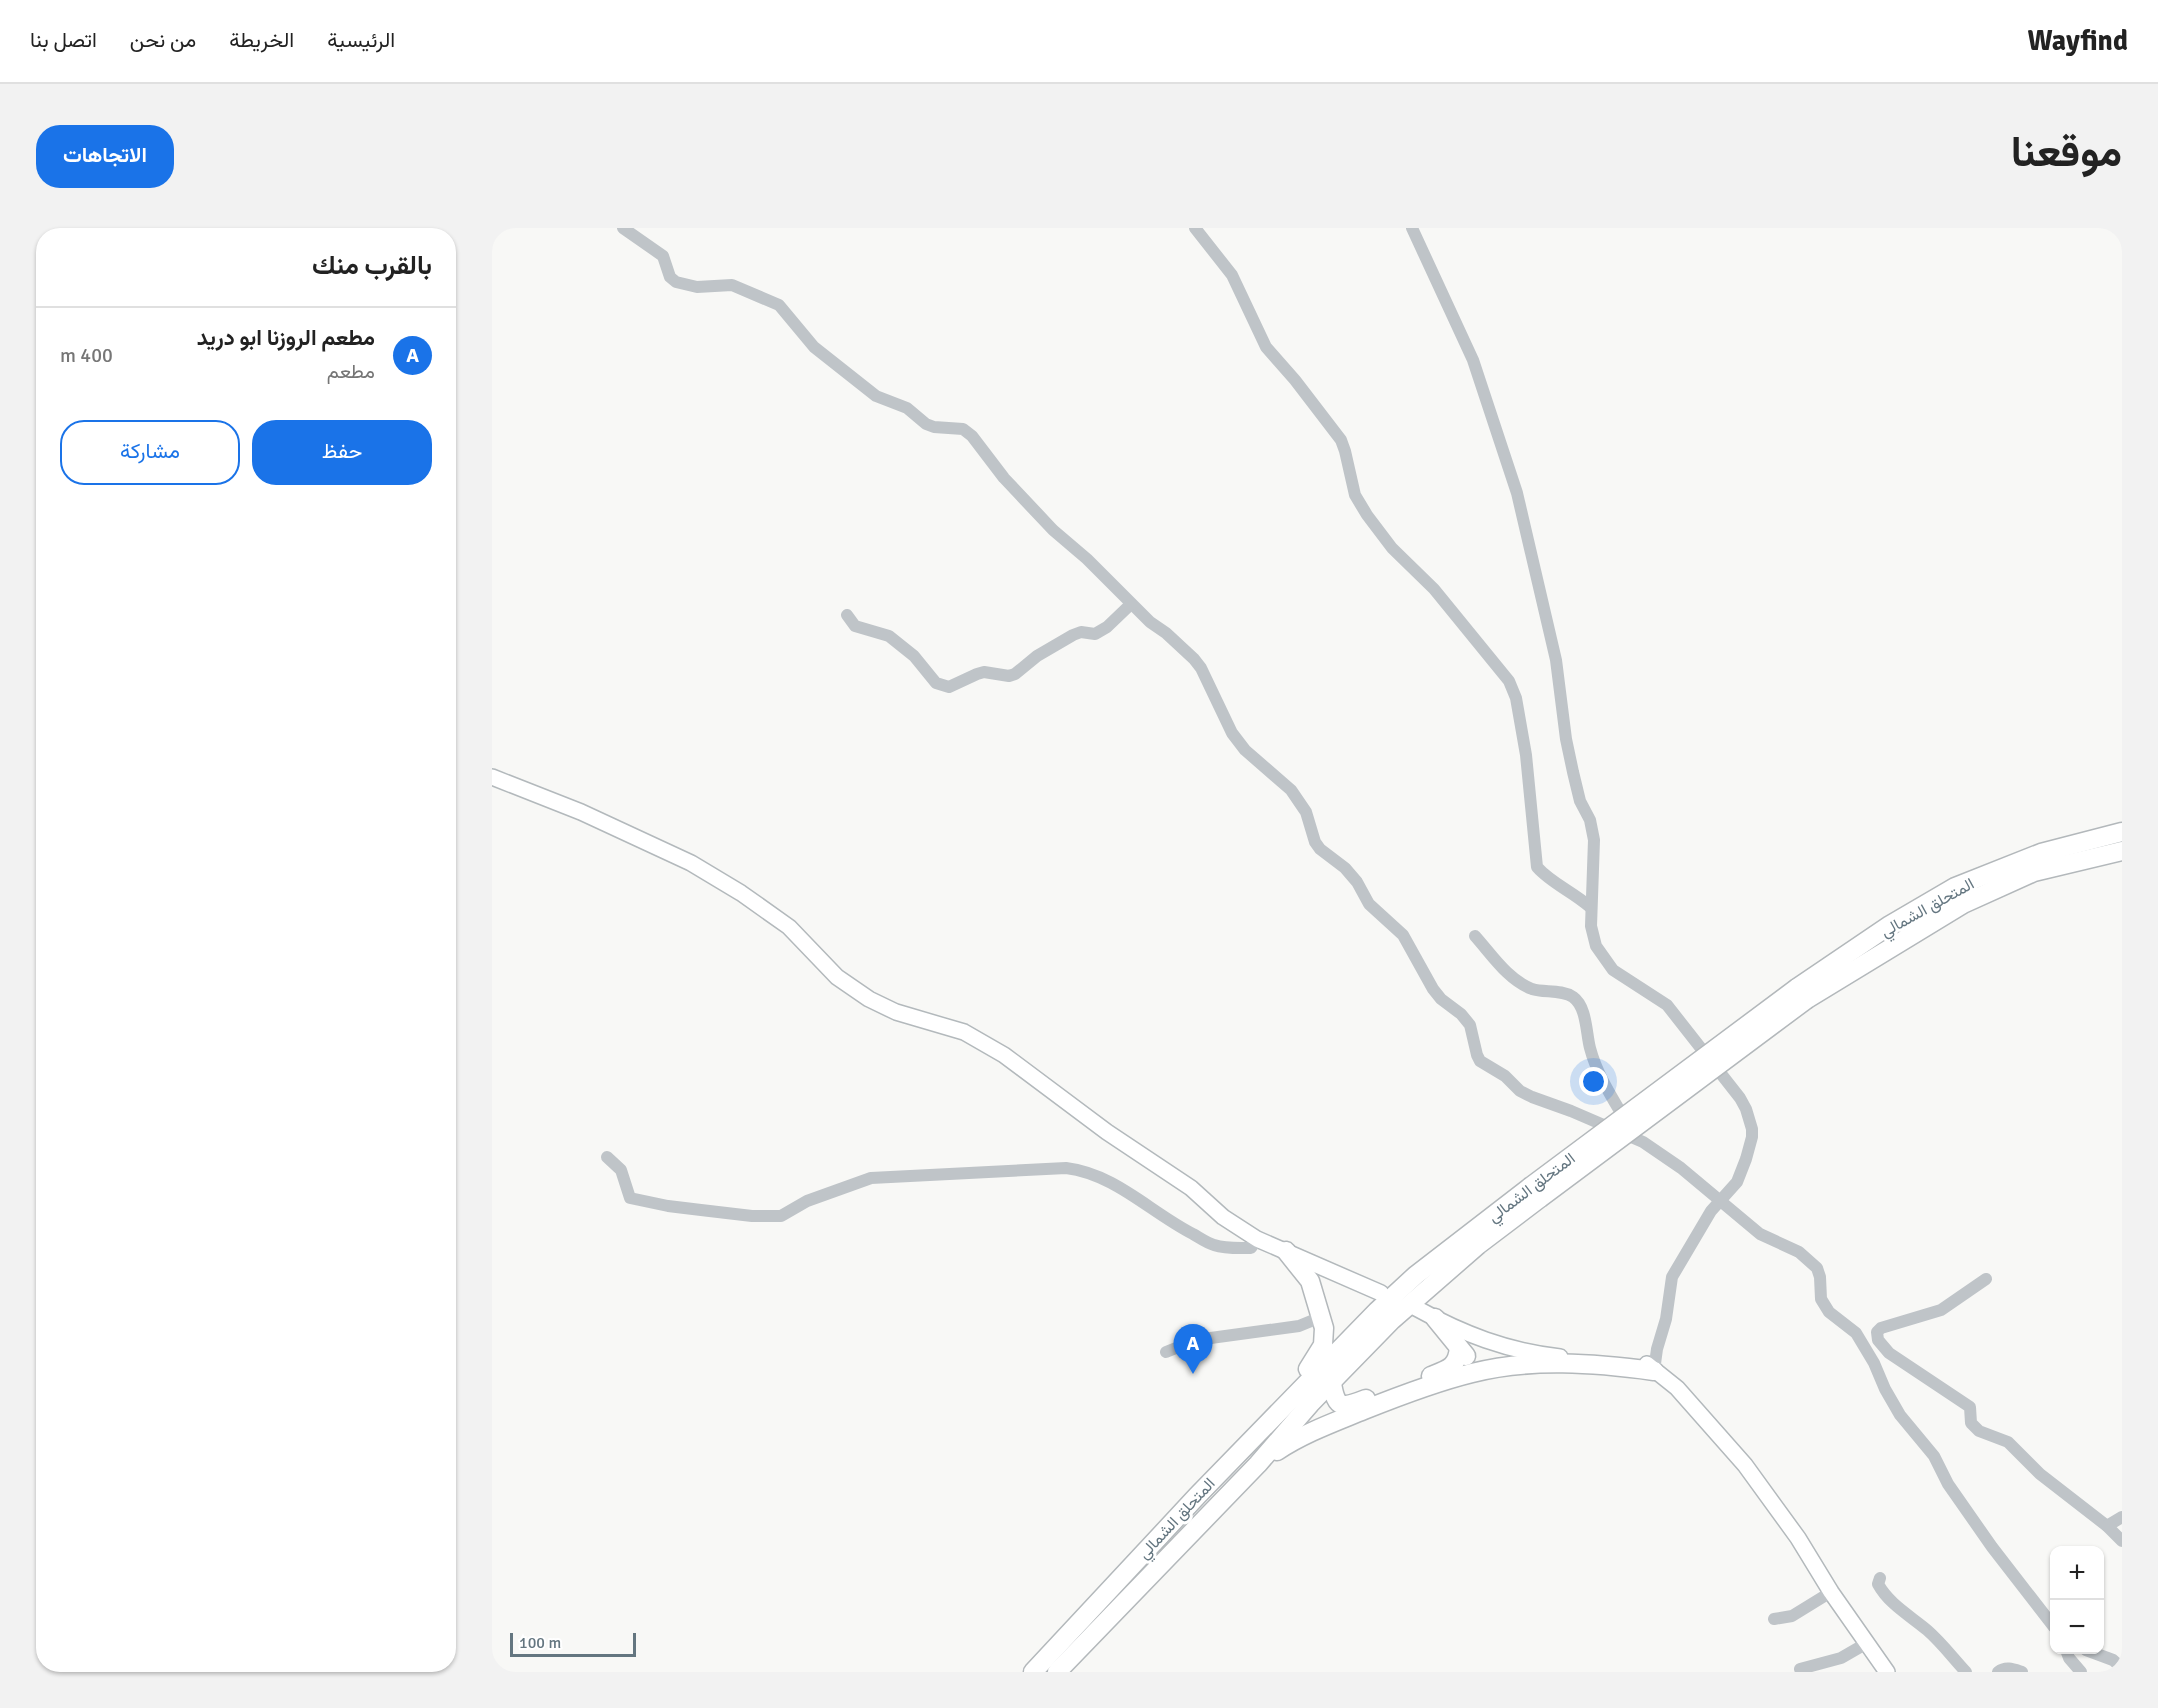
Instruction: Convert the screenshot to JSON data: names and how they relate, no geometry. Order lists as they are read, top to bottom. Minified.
{"streets":{"highway":["المتحلق الشمالي"]},"scale_bar":"100 m","page":{"header":"Wayfind","nav":["الرئيسية","الخريطة","من نحن","اتصل بنا"],"title":"موقعنا","buttons":["الاتجاهات",["حفظ","مشاركة"]],"heading":"بالقرب منك","list":[{"mark":"A","name":"مطعم الروزنا ابو دريد","note":"مطعم","value":"400 m"}],"pins":"A","map_buttons":["+","−"],"scale":"100 m"}}
